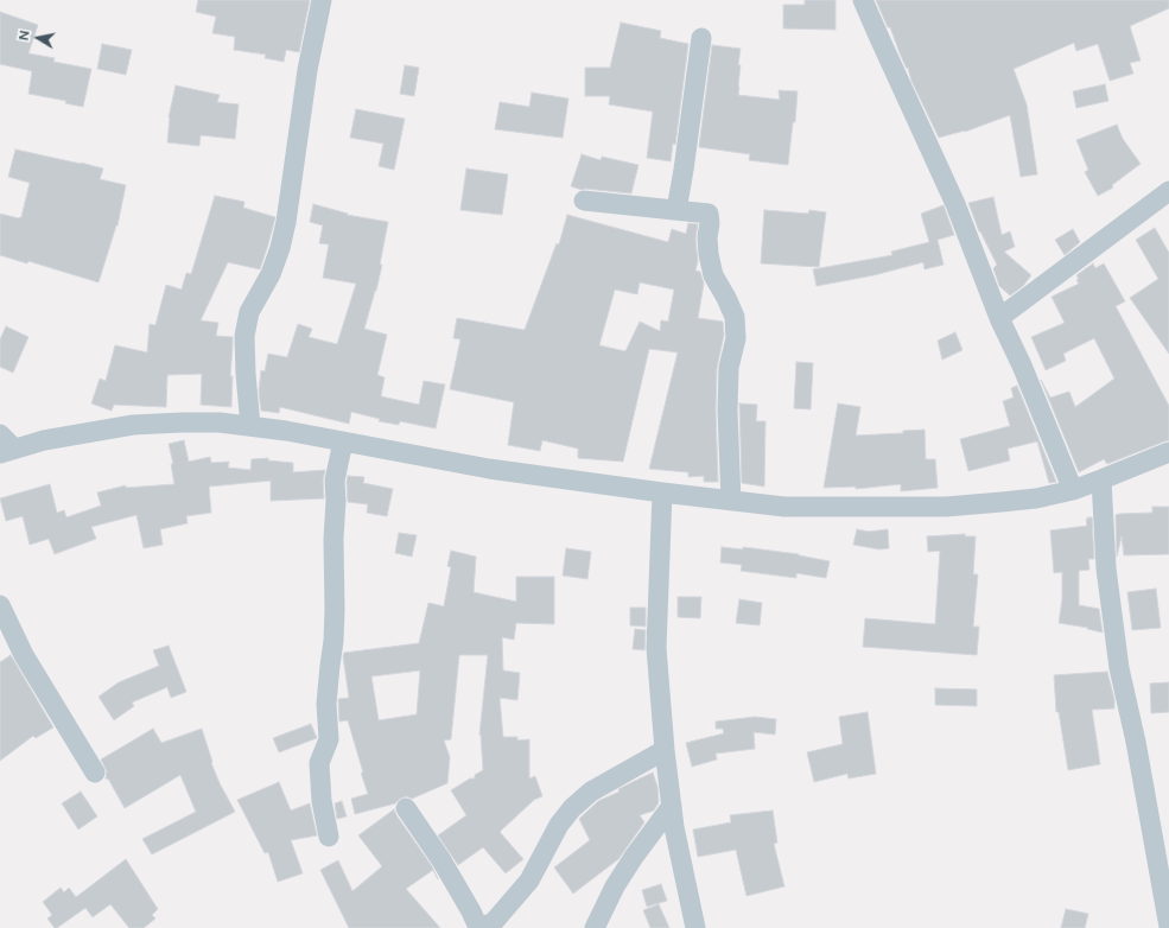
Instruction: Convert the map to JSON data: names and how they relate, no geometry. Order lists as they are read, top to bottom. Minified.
{"north":"left"}
